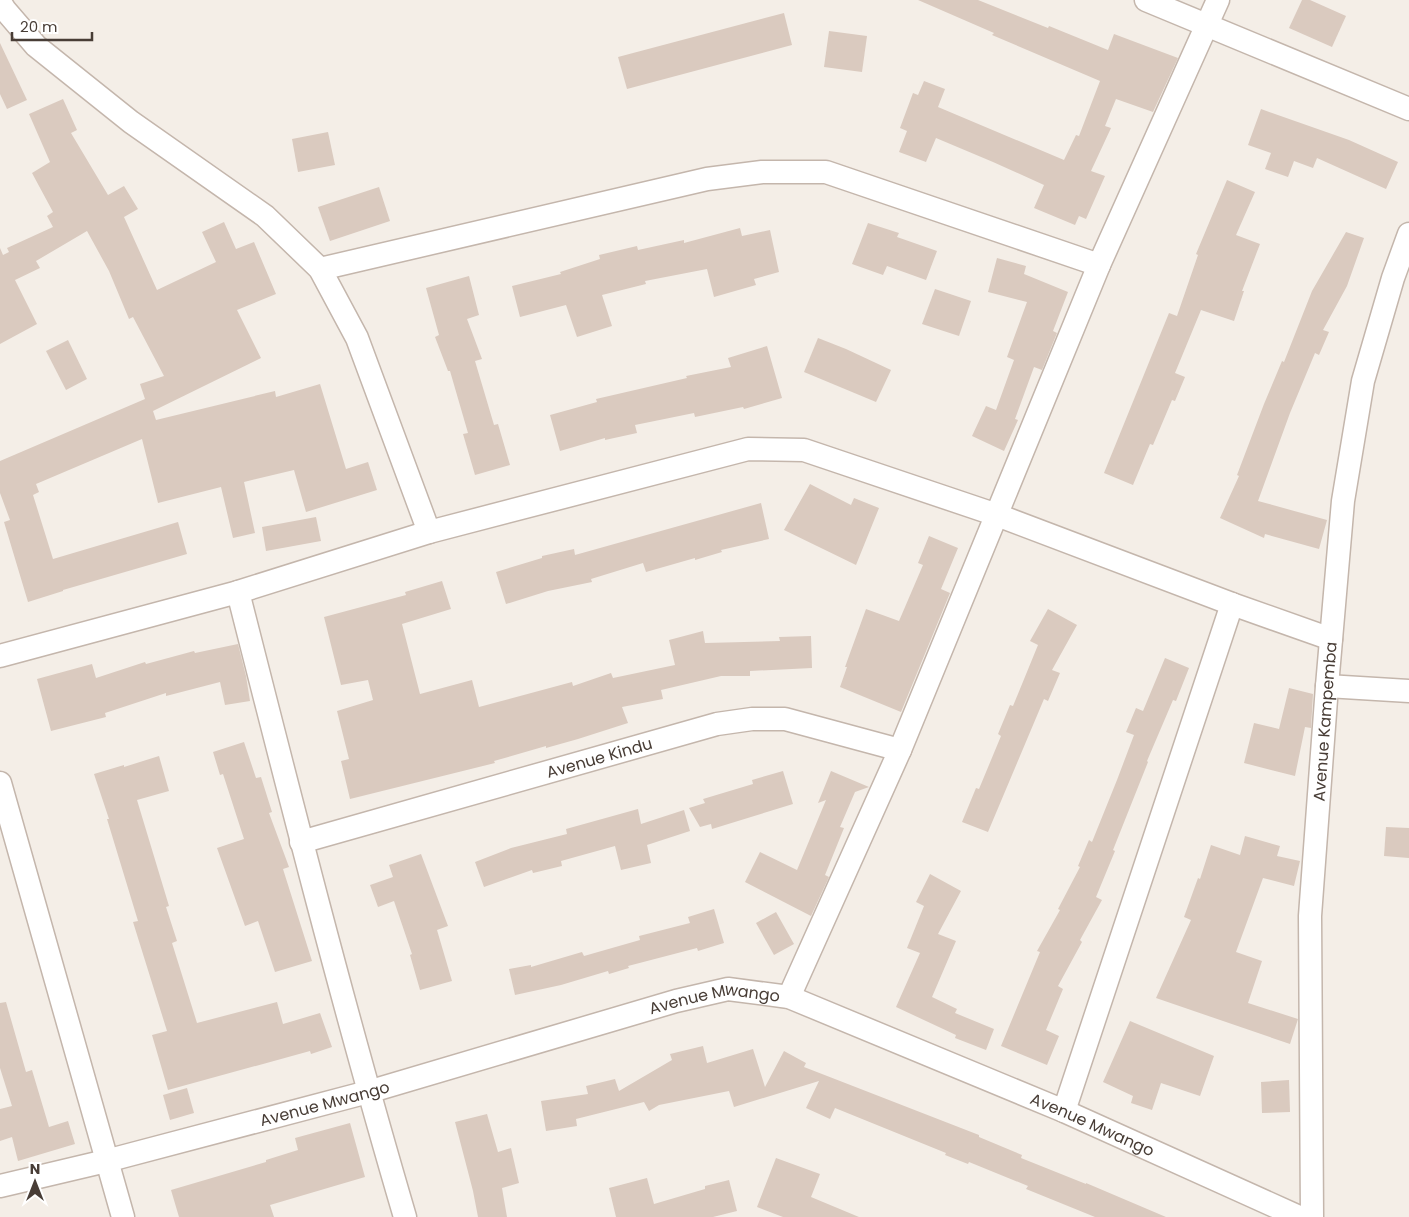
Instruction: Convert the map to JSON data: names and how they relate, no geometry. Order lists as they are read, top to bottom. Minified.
{"streets":{"street":["Avenue Kampemba","Avenue Kindu","Avenue Mwango"]},"scale_bar":"20 m","north":"top"}
